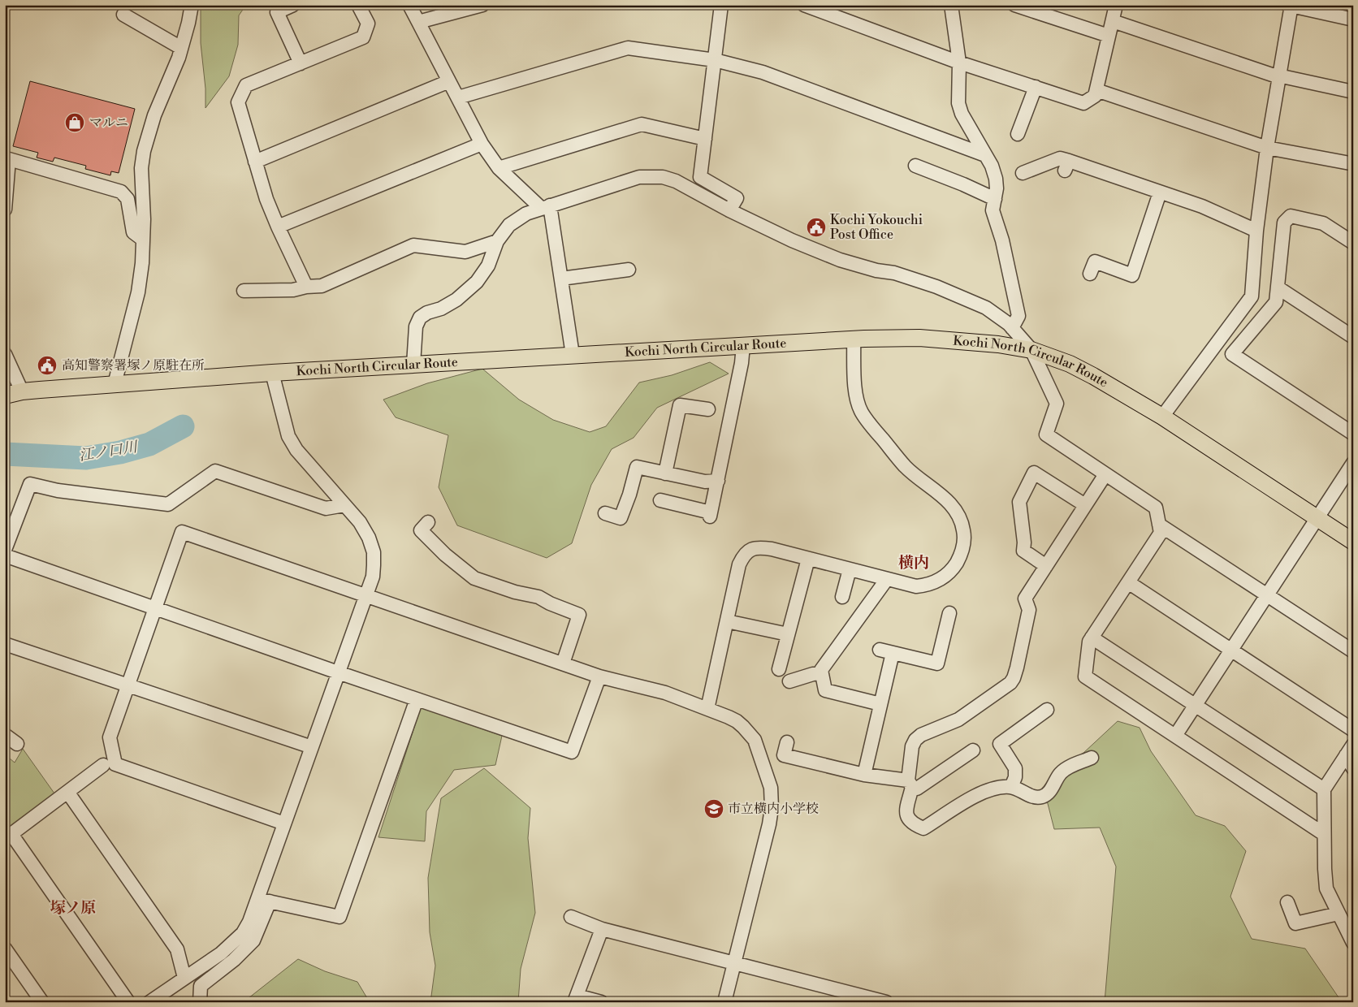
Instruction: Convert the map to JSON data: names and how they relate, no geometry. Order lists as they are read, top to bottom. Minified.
{"streets":{"main road":["Kochi North Circular Route"]},"districts":["横内","塚ノ原"],"water":["江ノ口川"],"places":{"shop":["マルニ"],"public building":["Kochi Yokouchi Post Office","高知警察署塚ノ原駐在所"],"school or university":["市立横内小学校"]}}
